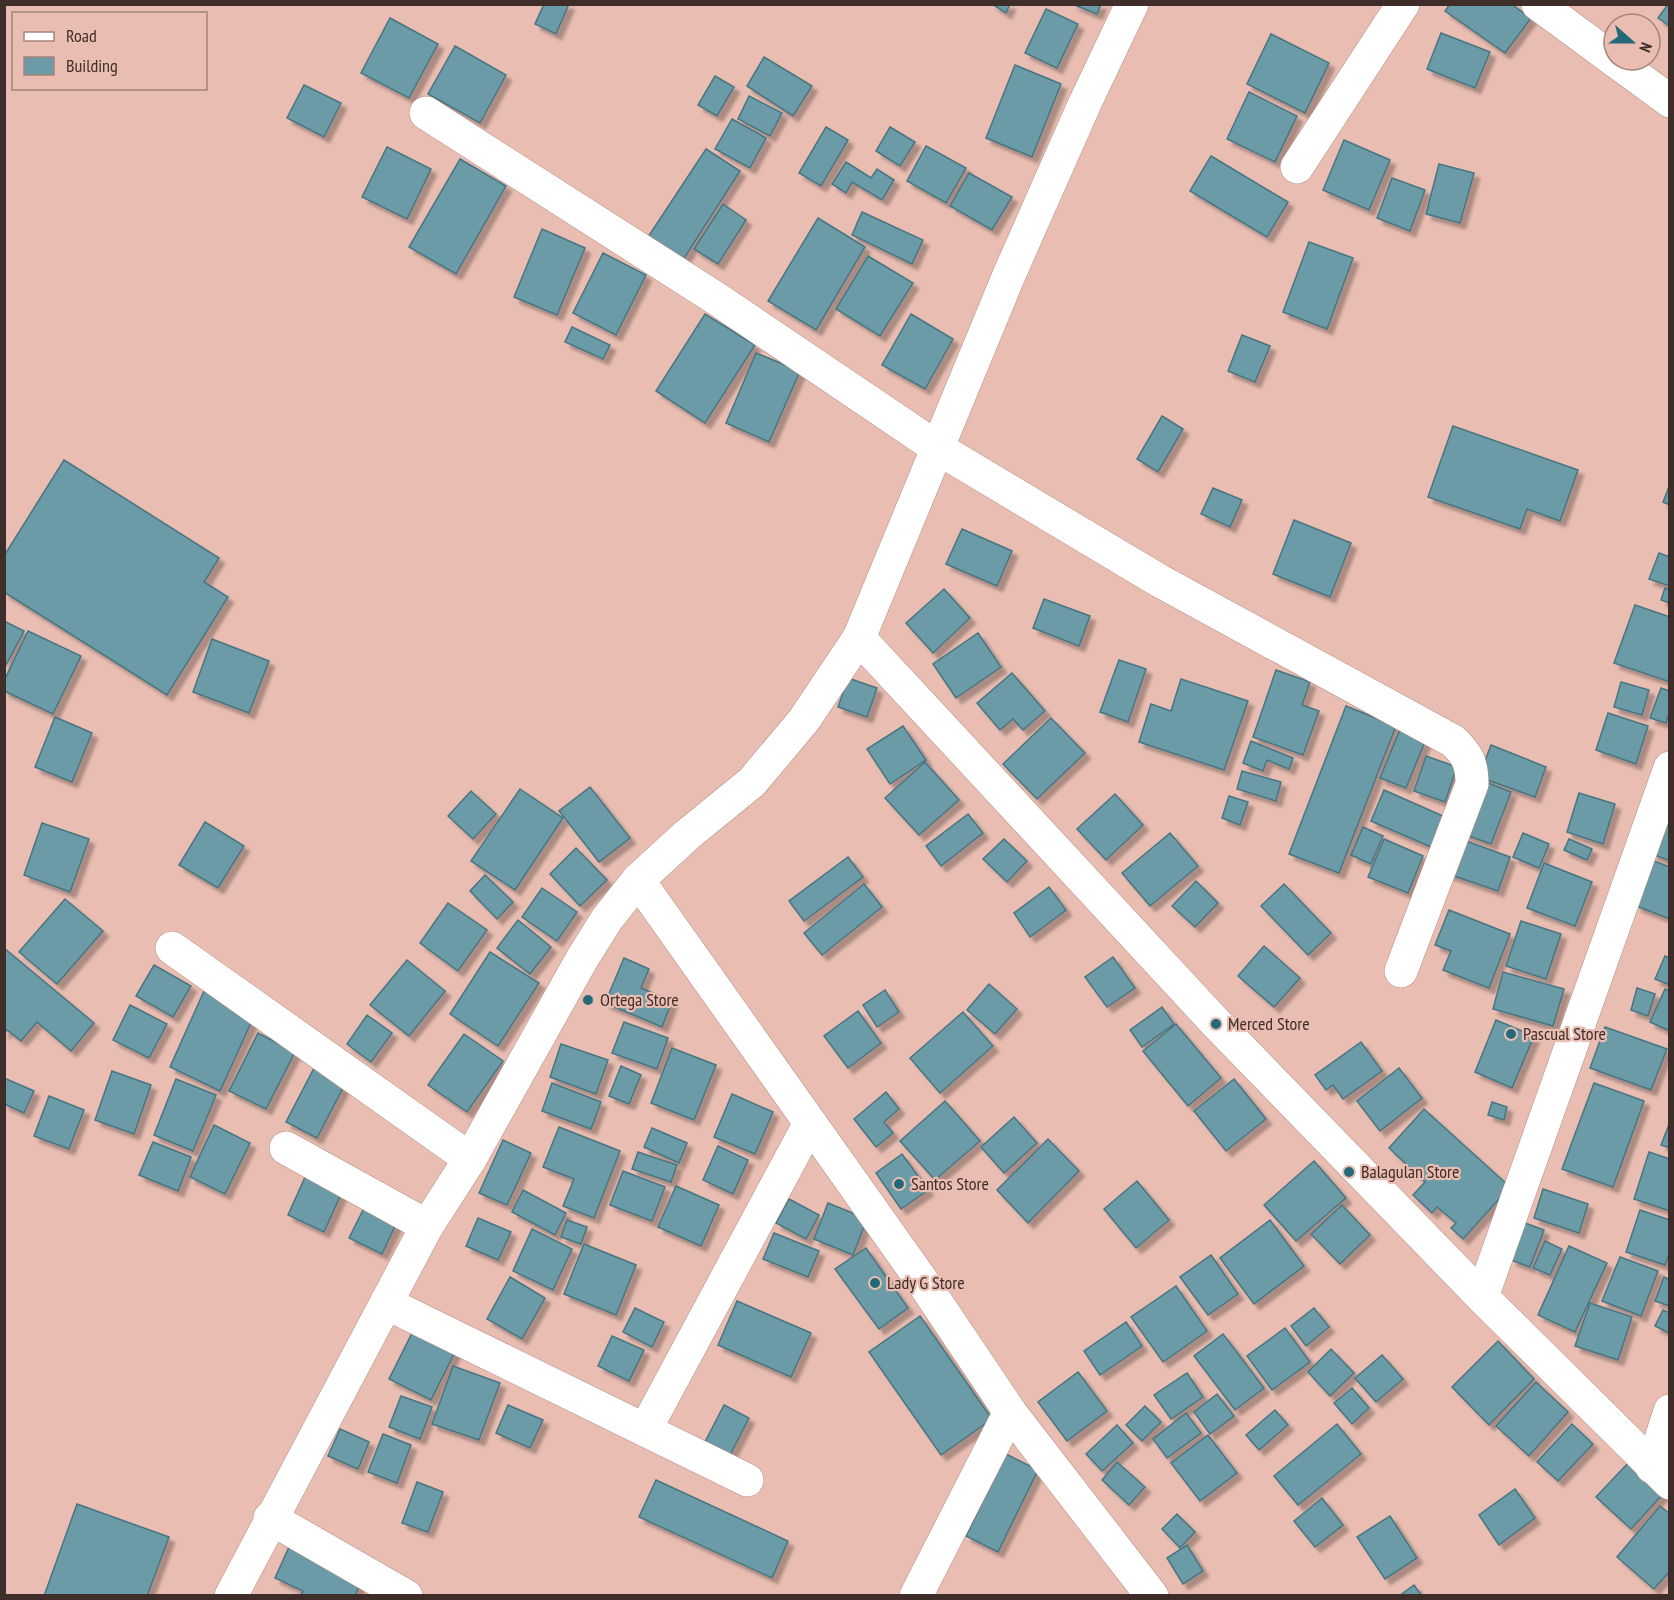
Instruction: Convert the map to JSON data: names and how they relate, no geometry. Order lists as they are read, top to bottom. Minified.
{"places":["Ortega Store","Merced Store","Pascual Store","Balagulan Store","Santos Store","Lady G Store"],"legend":["Road","Building"],"north":"right"}
